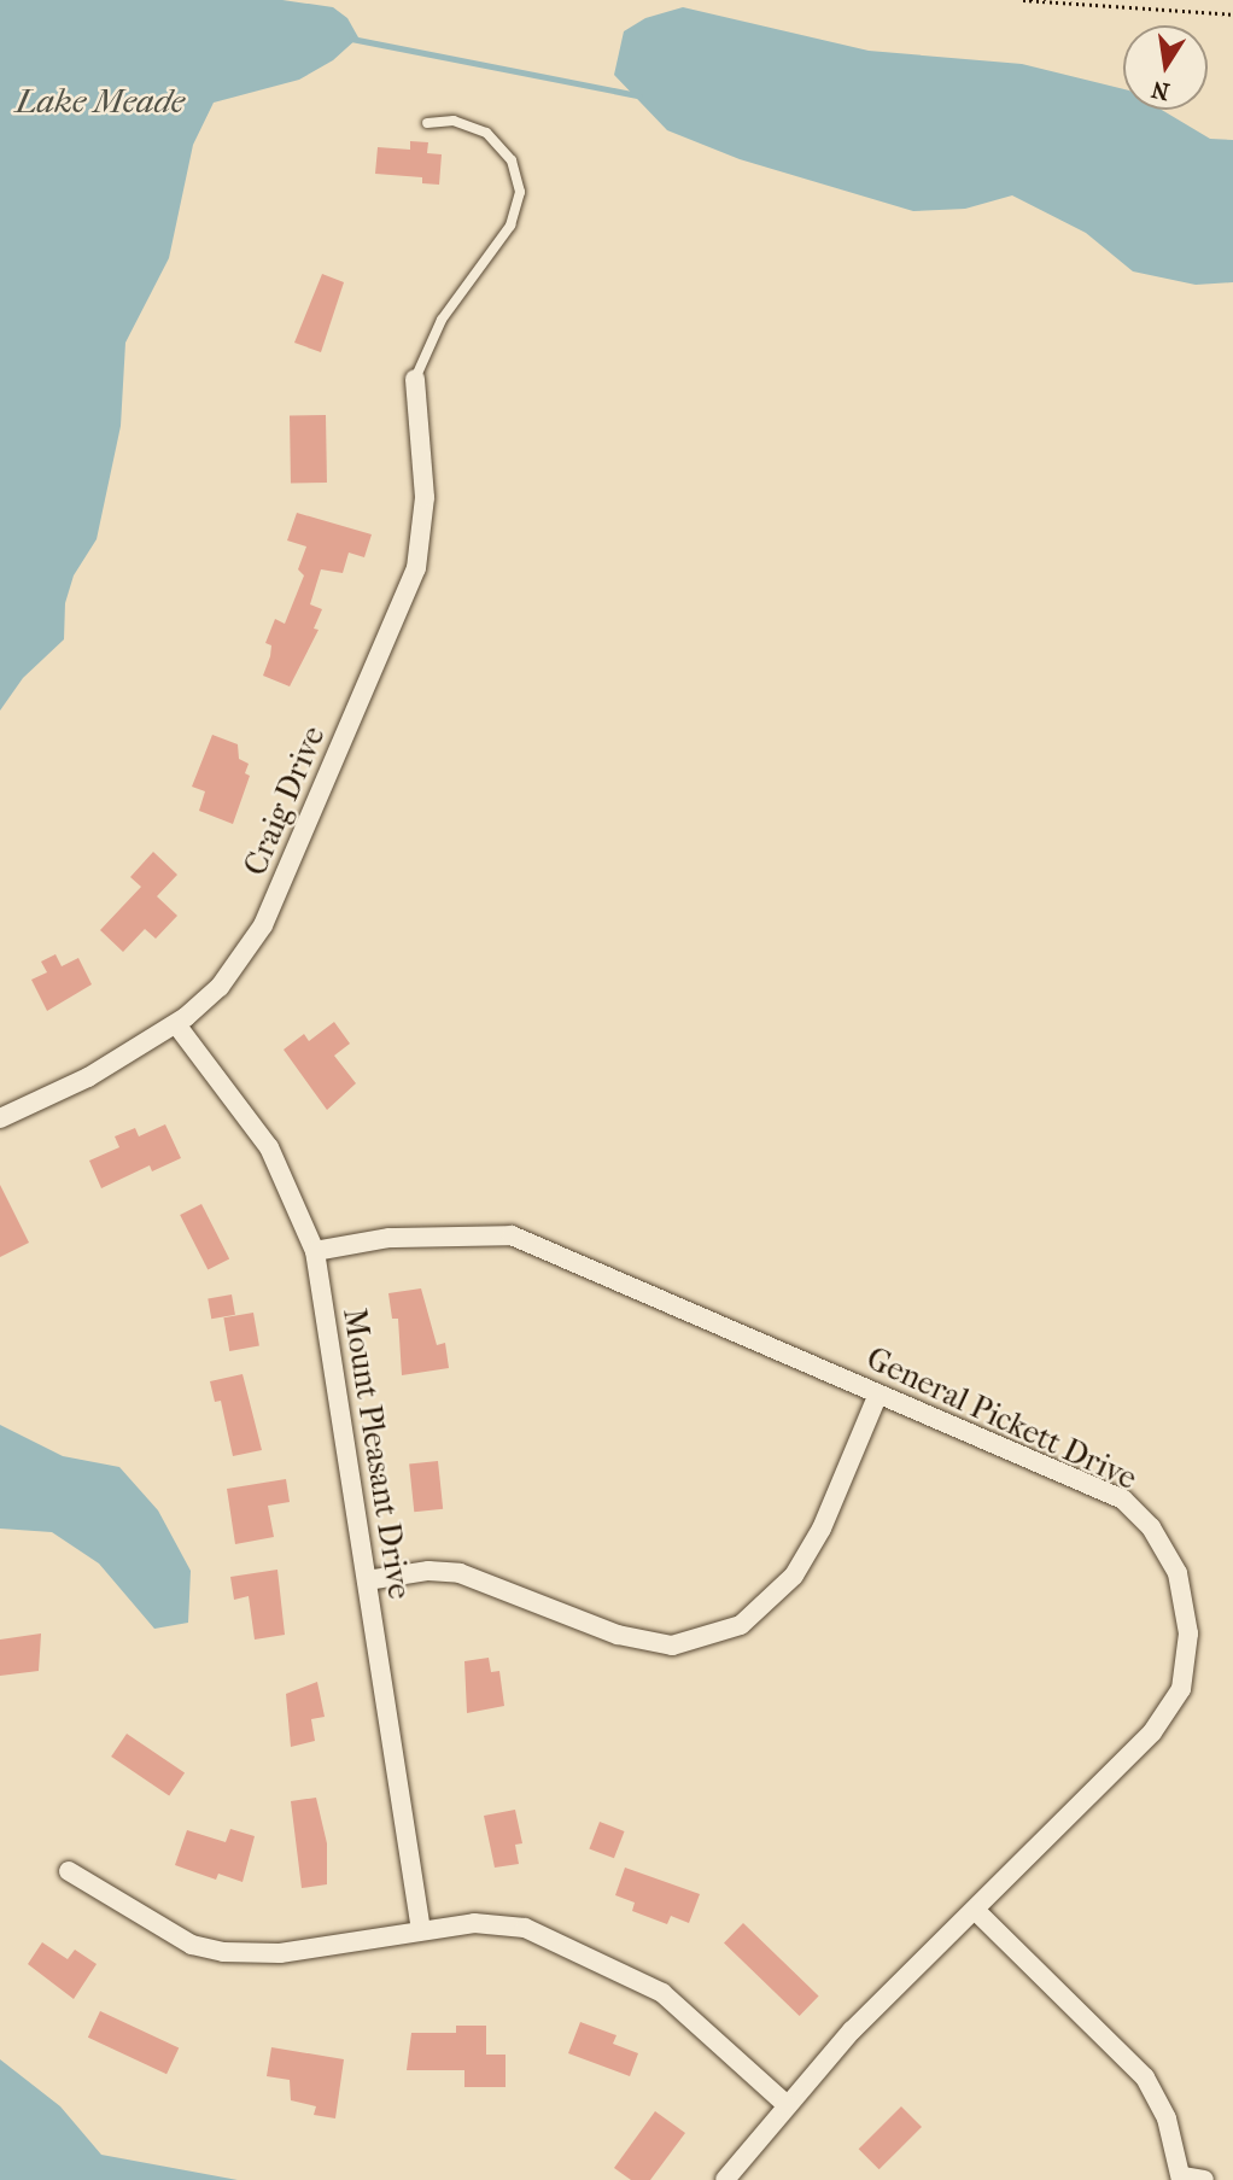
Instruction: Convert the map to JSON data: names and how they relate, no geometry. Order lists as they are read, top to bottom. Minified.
{"streets":{"street":["Craig Drive","General Pickett Drive","Mount Pleasant Drive"]},"crossings":[["Craig Drive","Mount Pleasant Drive"],["General Pickett Drive","Mount Pleasant Drive"]],"water":["Lake Meade"],"north":"bottom"}
